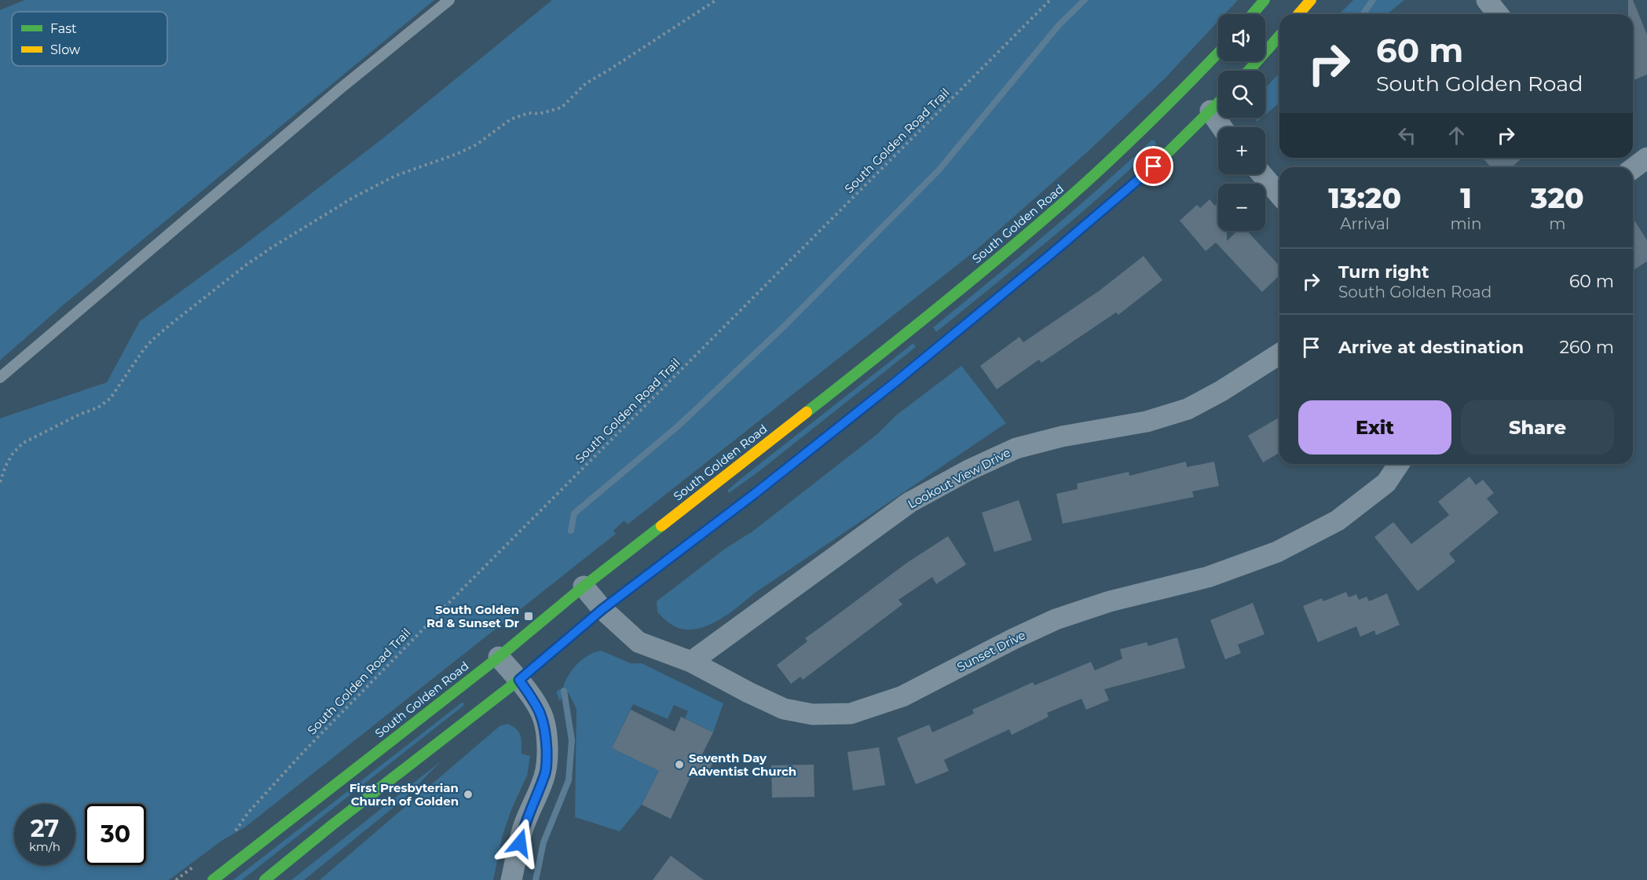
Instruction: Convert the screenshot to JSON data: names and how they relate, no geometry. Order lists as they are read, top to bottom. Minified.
{"streets":{"main road":["South Golden Road"],"street":["Lookout View Drive","Sunset Drive"],"path":["South Golden Road Trail"]},"crossings":[["South Golden Road","Sunset Drive"],["Lookout View Drive","Sunset Drive"]],"places":{"transit":["South Golden Rd & Sunset Dr"],"other":["Seventh Day Adventist Church","First Presbyterian Church of Golden"]},"legend":["Fast","Slow"],"page":{"map_buttons":["+","−"],"turn":["60 m","South Golden Road"],"eta":["13:20","Arrival","1","min","320","m"],"list":[{"name":"Turn right","note":"South Golden Road","value":"60 m"},{"name":"Arrive at destination","value":"260 m"}],"buttons":["Exit","Share"],"speed":"27 km/h","limit":"30"}}
